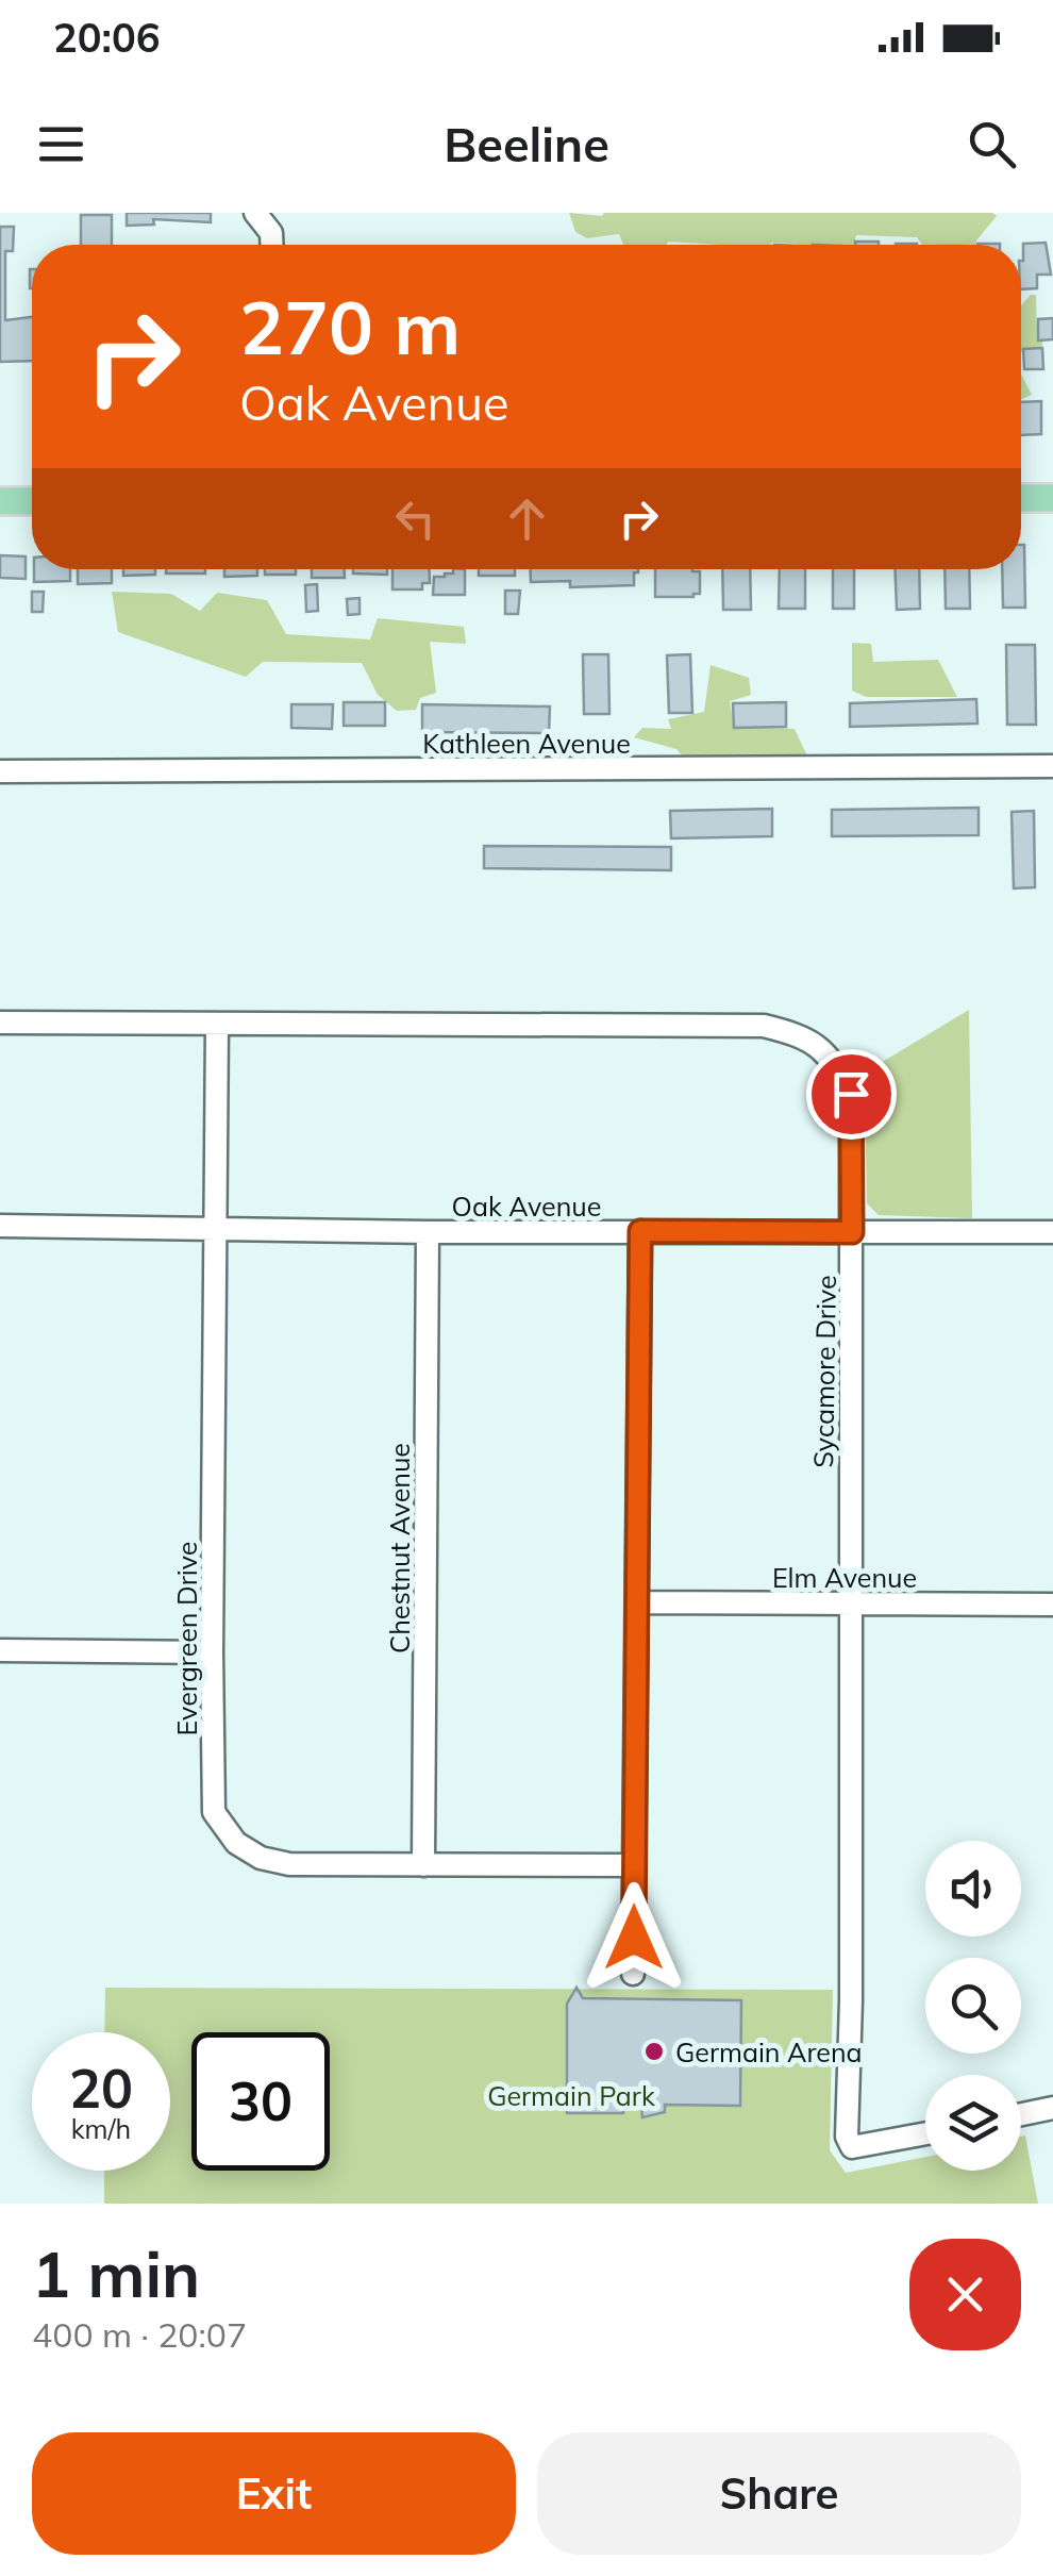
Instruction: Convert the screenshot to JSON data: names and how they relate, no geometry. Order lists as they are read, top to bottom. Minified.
{"streets":{"street":["Kathleen Avenue","Oak Avenue","Sycamore Drive","Chestnut Avenue","Elm Avenue","Evergreen Drive"]},"crossings":[["Oak Avenue","Sycamore Drive"],["Oak Avenue","Chestnut Avenue"],["Oak Avenue","Evergreen Drive"],["Sycamore Drive","Elm Avenue"],["Sycamore Drive","Evergreen Drive"],["Chestnut Avenue","Evergreen Drive"]],"parks":["Germain Park"],"places":["Germain Arena"],"page":{"status":"20:06","header":"Beeline","turn":["270 m","Oak Avenue"],"speed":"20 km/h","limit":"30","heading":["1 min","400 m · 20:07"],"buttons":["Exit","Share"]}}
